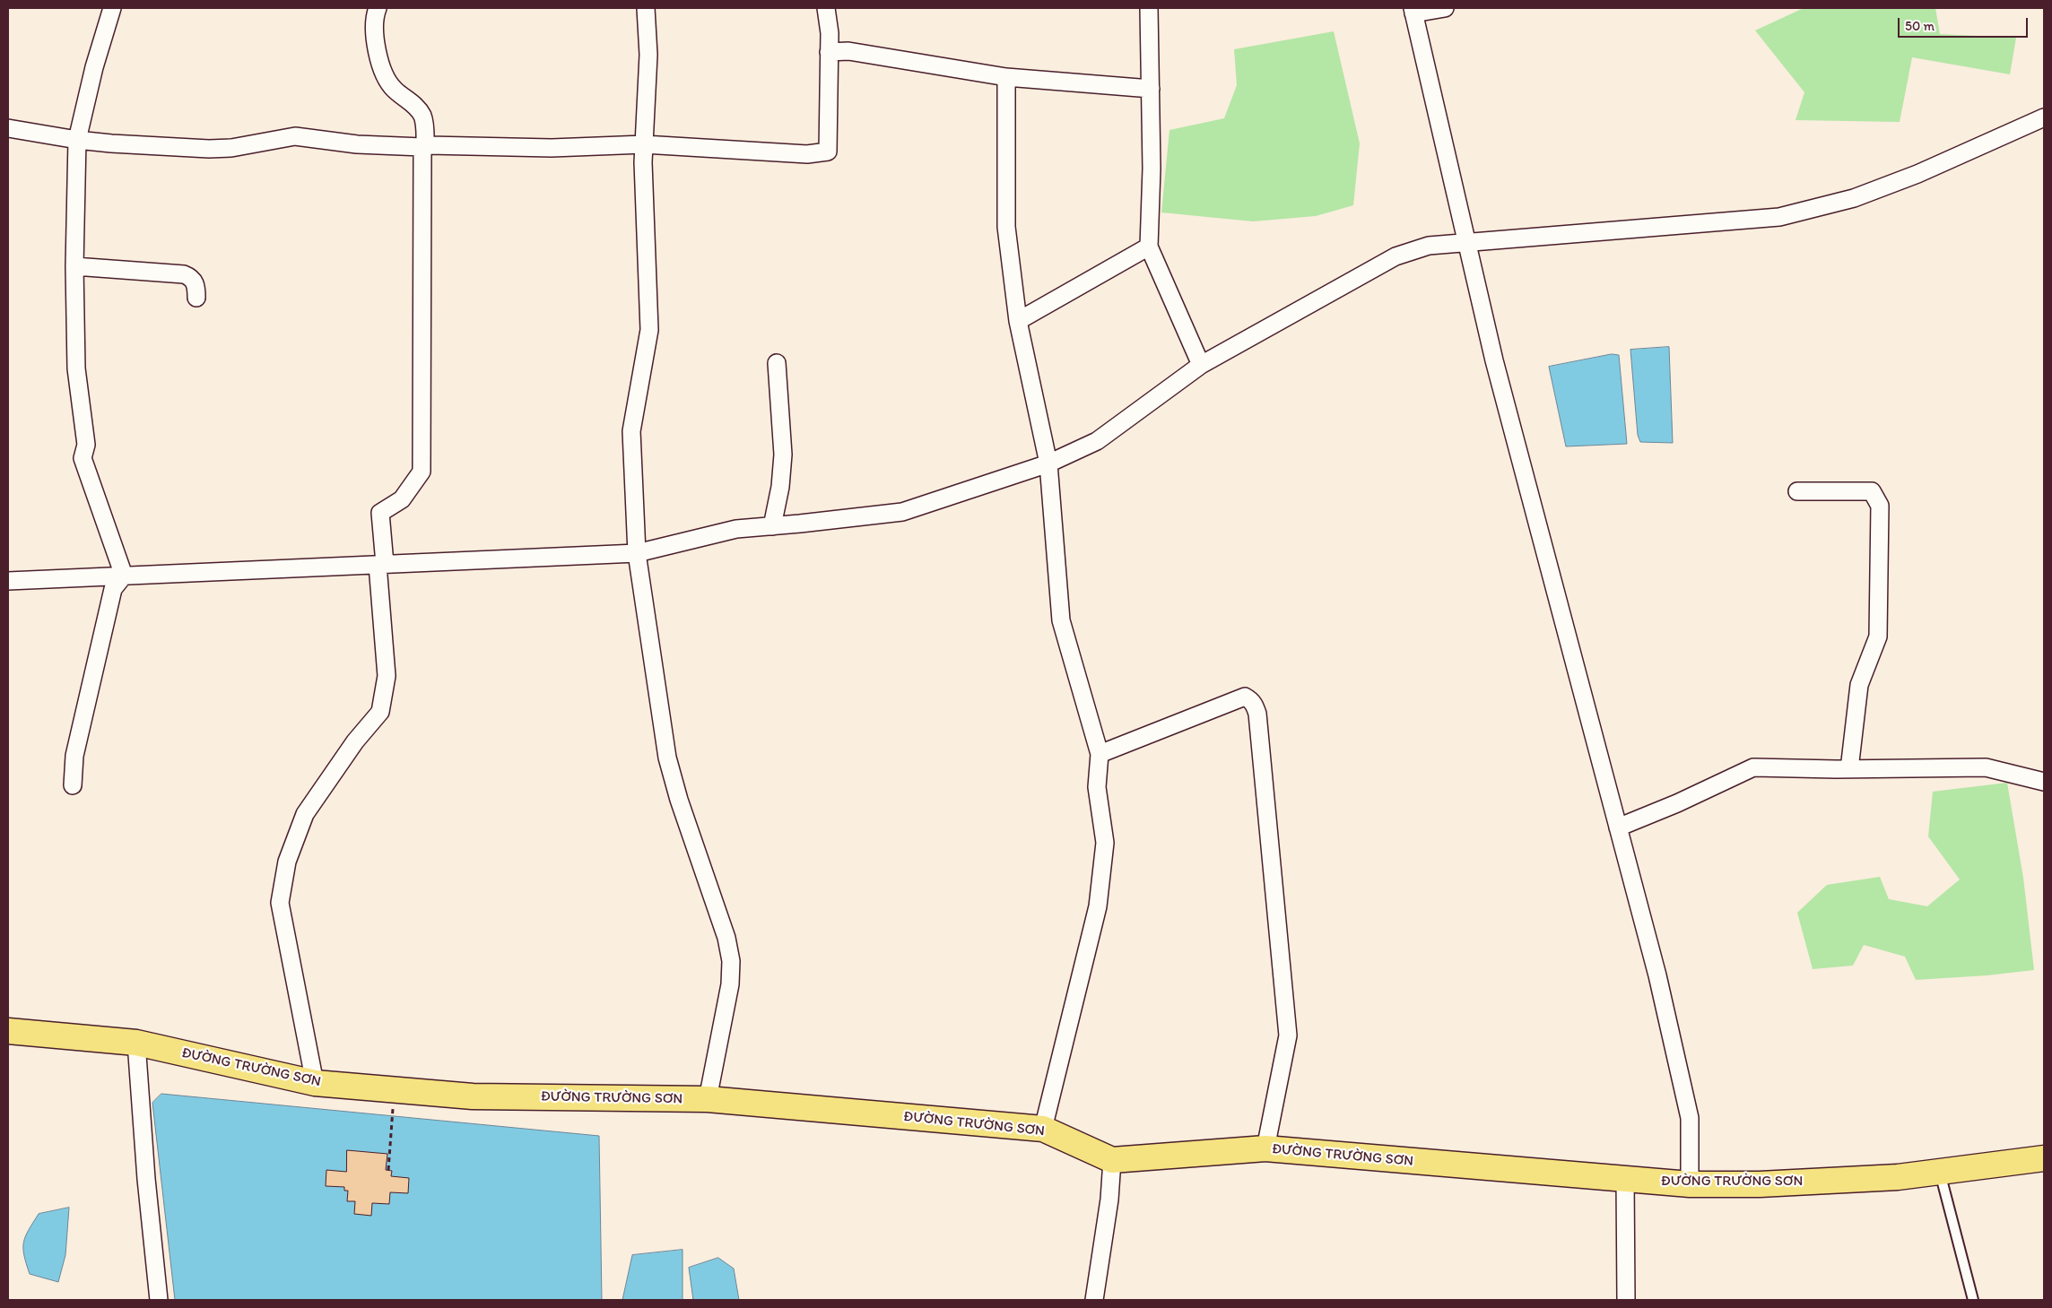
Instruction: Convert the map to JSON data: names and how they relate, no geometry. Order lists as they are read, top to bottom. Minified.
{"streets":{"highway":["ĐƯỜNG TRƯỜNG SƠN"]},"scale_bar":"50 m"}
